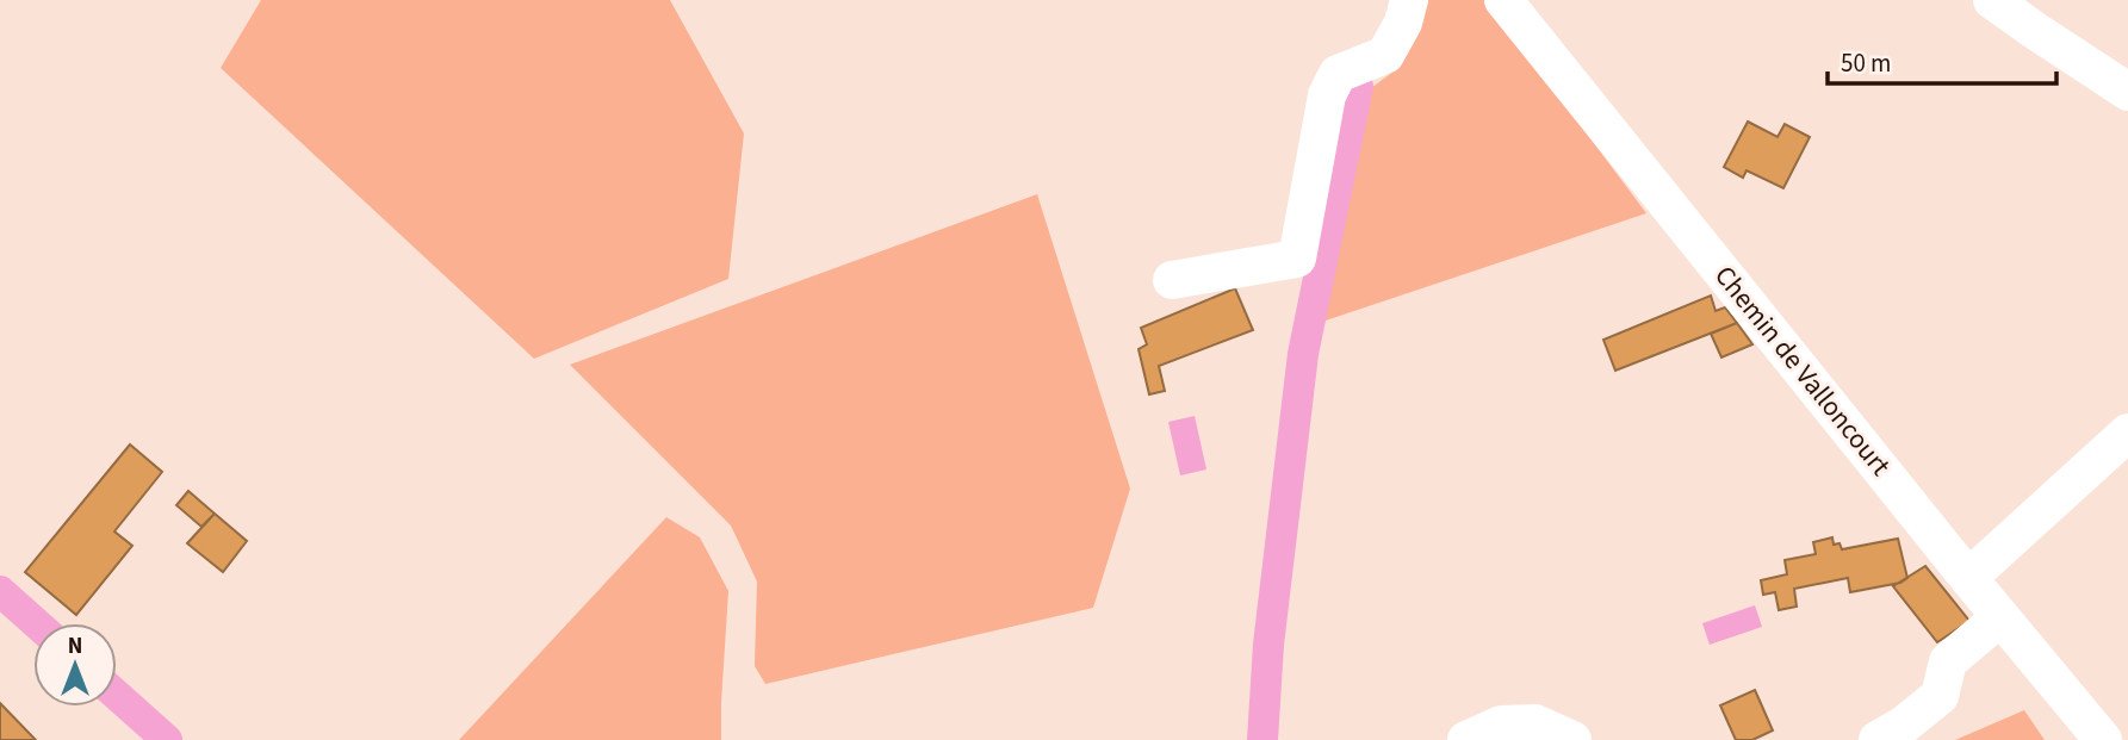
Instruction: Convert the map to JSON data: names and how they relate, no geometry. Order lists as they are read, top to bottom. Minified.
{"streets":{"street":["Chemin de Valloncourt"]},"scale_bar":"50 m","north":"top"}
